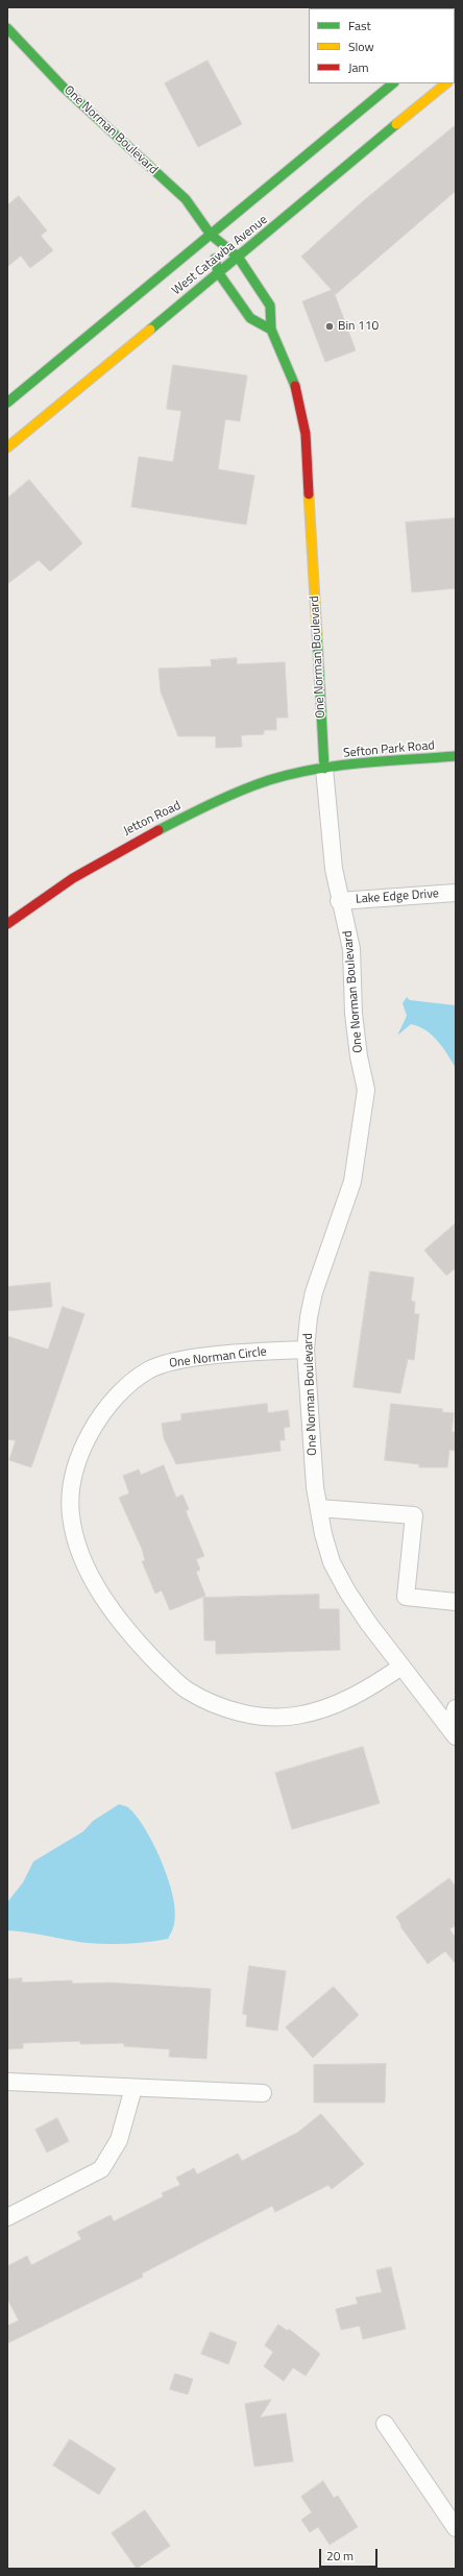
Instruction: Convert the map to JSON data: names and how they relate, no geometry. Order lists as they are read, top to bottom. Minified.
{"streets":{"street":["One Norman Boulevard","West Catawba Avenue","Sefton Park Road","Jetton Road","Lake Edge Drive","One Norman Circle"]},"crossings":[["One Norman Boulevard","West Catawba Avenue"],["One Norman Boulevard","Sefton Park Road"],["One Norman Boulevard","Jetton Road"],["One Norman Boulevard","Lake Edge Drive"],["One Norman Boulevard","One Norman Circle"],["Sefton Park Road","Jetton Road"]],"places":["Bin 110"],"legend":["Fast","Slow","Jam"],"scale_bar":"20 m"}
